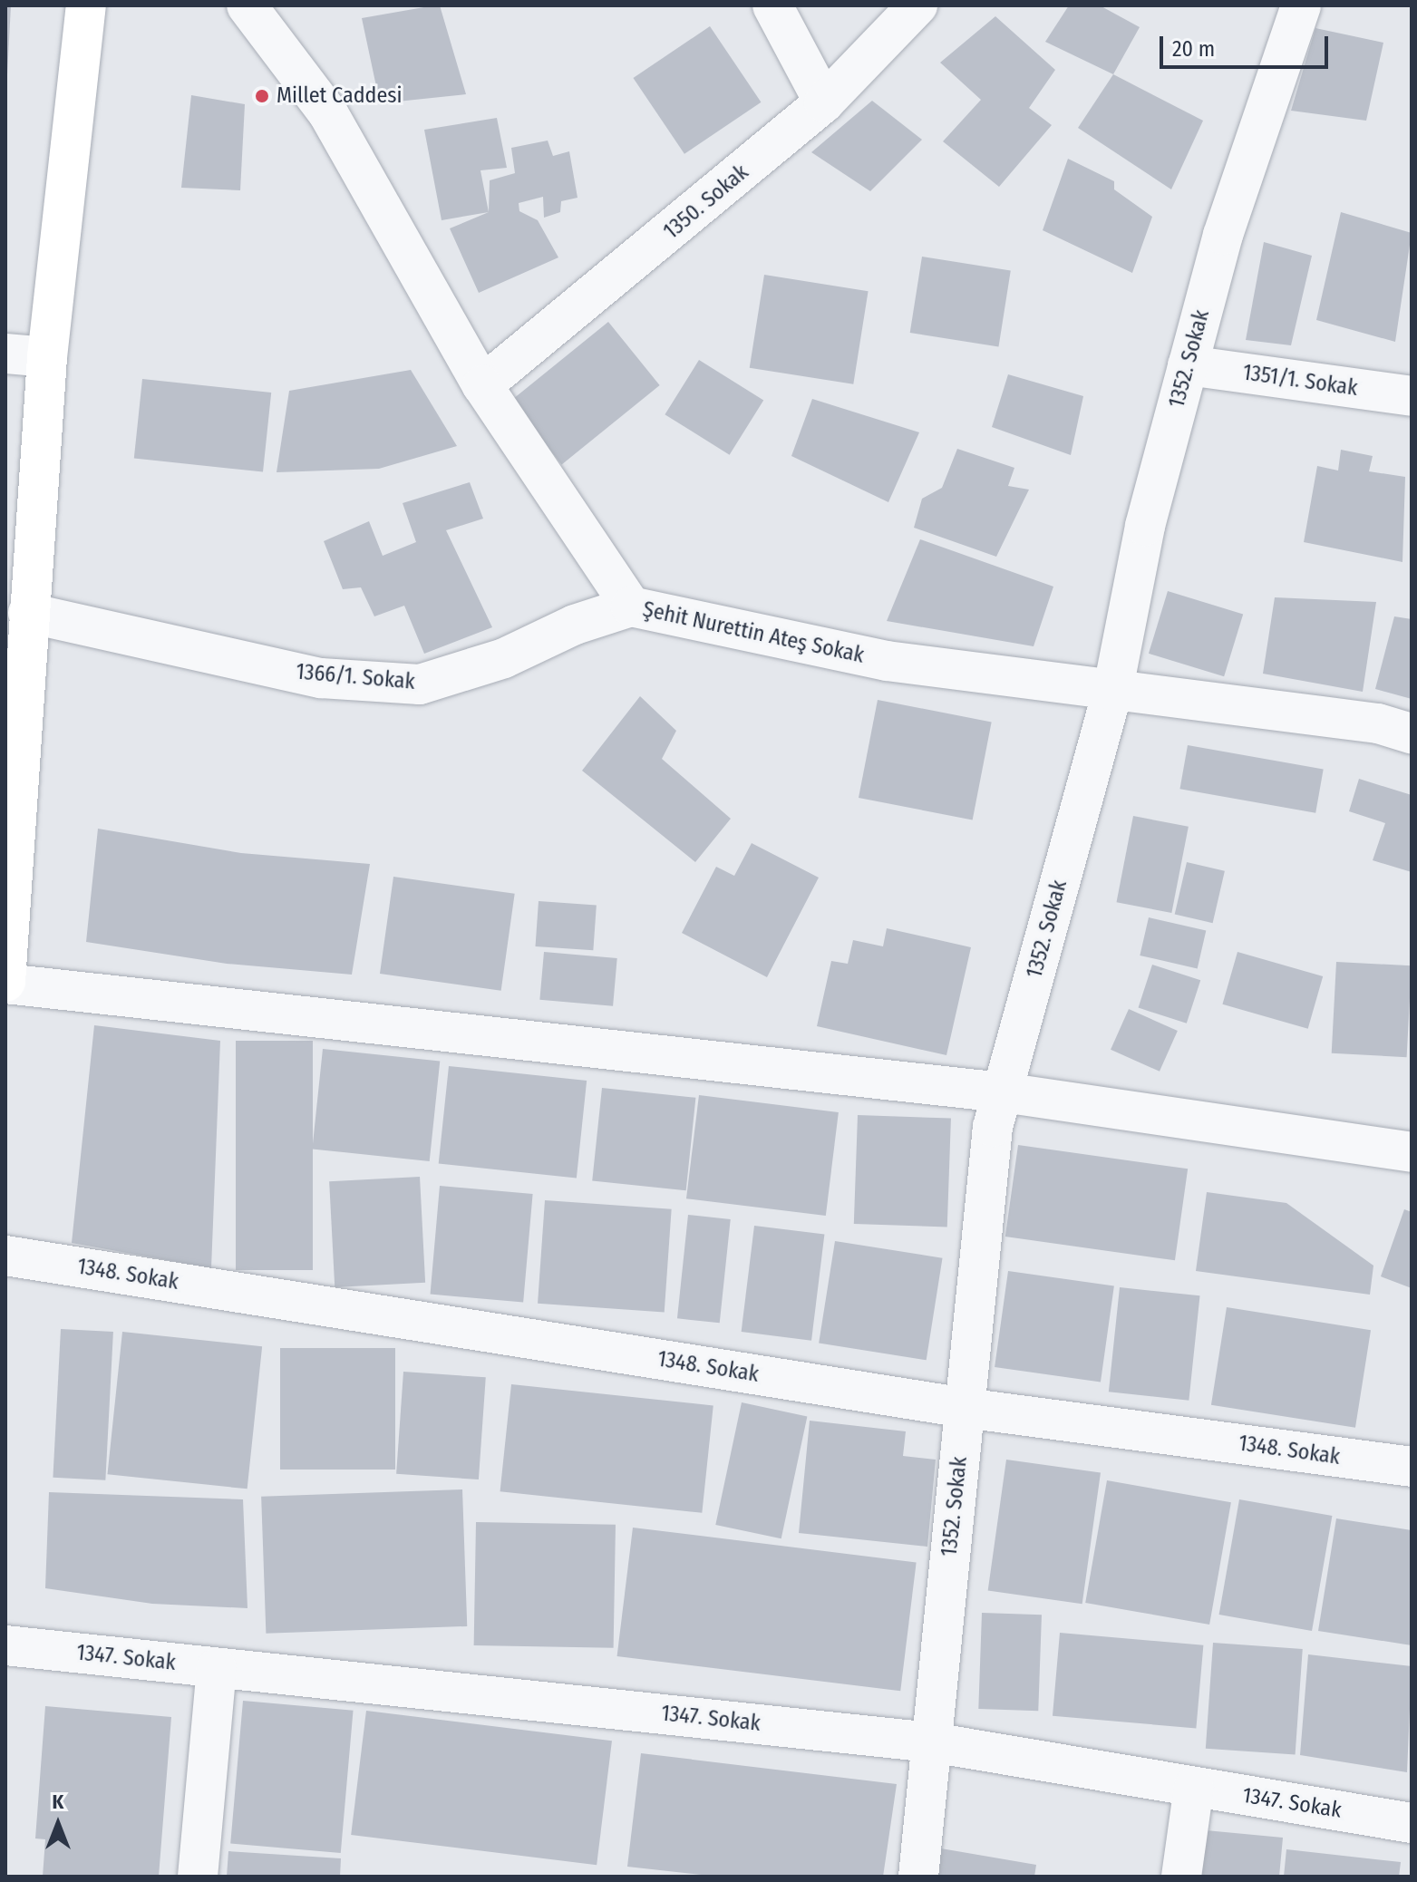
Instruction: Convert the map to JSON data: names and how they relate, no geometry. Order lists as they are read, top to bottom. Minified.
{"streets":{"street":["1350. Sokak","1352. Sokak","1351/1. Sokak","Şehit Nurettin Ateş Sokak","1366/1. Sokak","1348. Sokak","1347. Sokak"]},"crossings":[["1350. Sokak","Şehit Nurettin Ateş Sokak"],["1352. Sokak","1351/1. Sokak"],["1352. Sokak","Şehit Nurettin Ateş Sokak"],["1352. Sokak","1348. Sokak"],["1352. Sokak","1347. Sokak"],["Şehit Nurettin Ateş Sokak","1366/1. Sokak"]],"places":["Millet Caddesi"],"scale_bar":"20 m","north":"top"}
